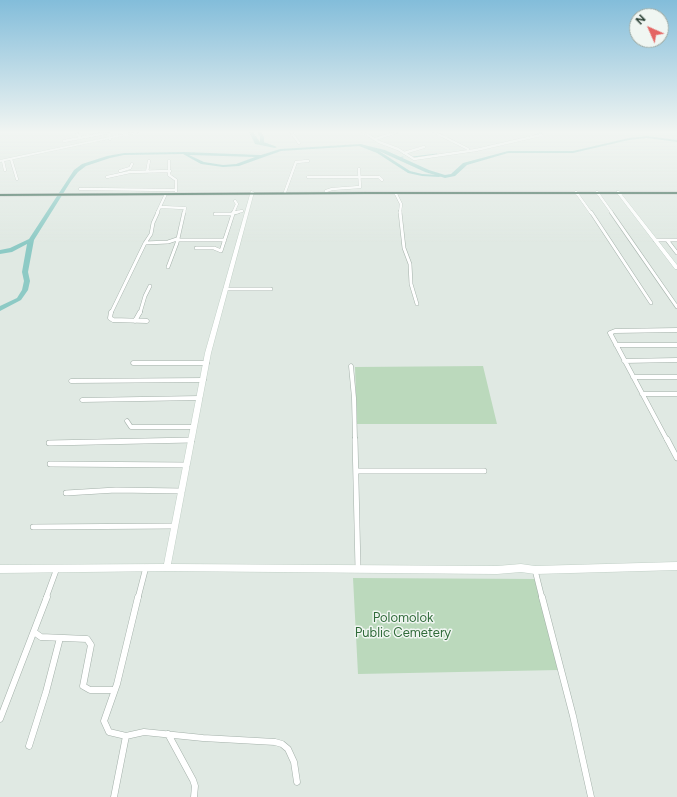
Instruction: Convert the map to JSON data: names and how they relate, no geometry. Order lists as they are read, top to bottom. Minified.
{"parks":["Polomolok Public Cemetery"],"north":"top left"}
